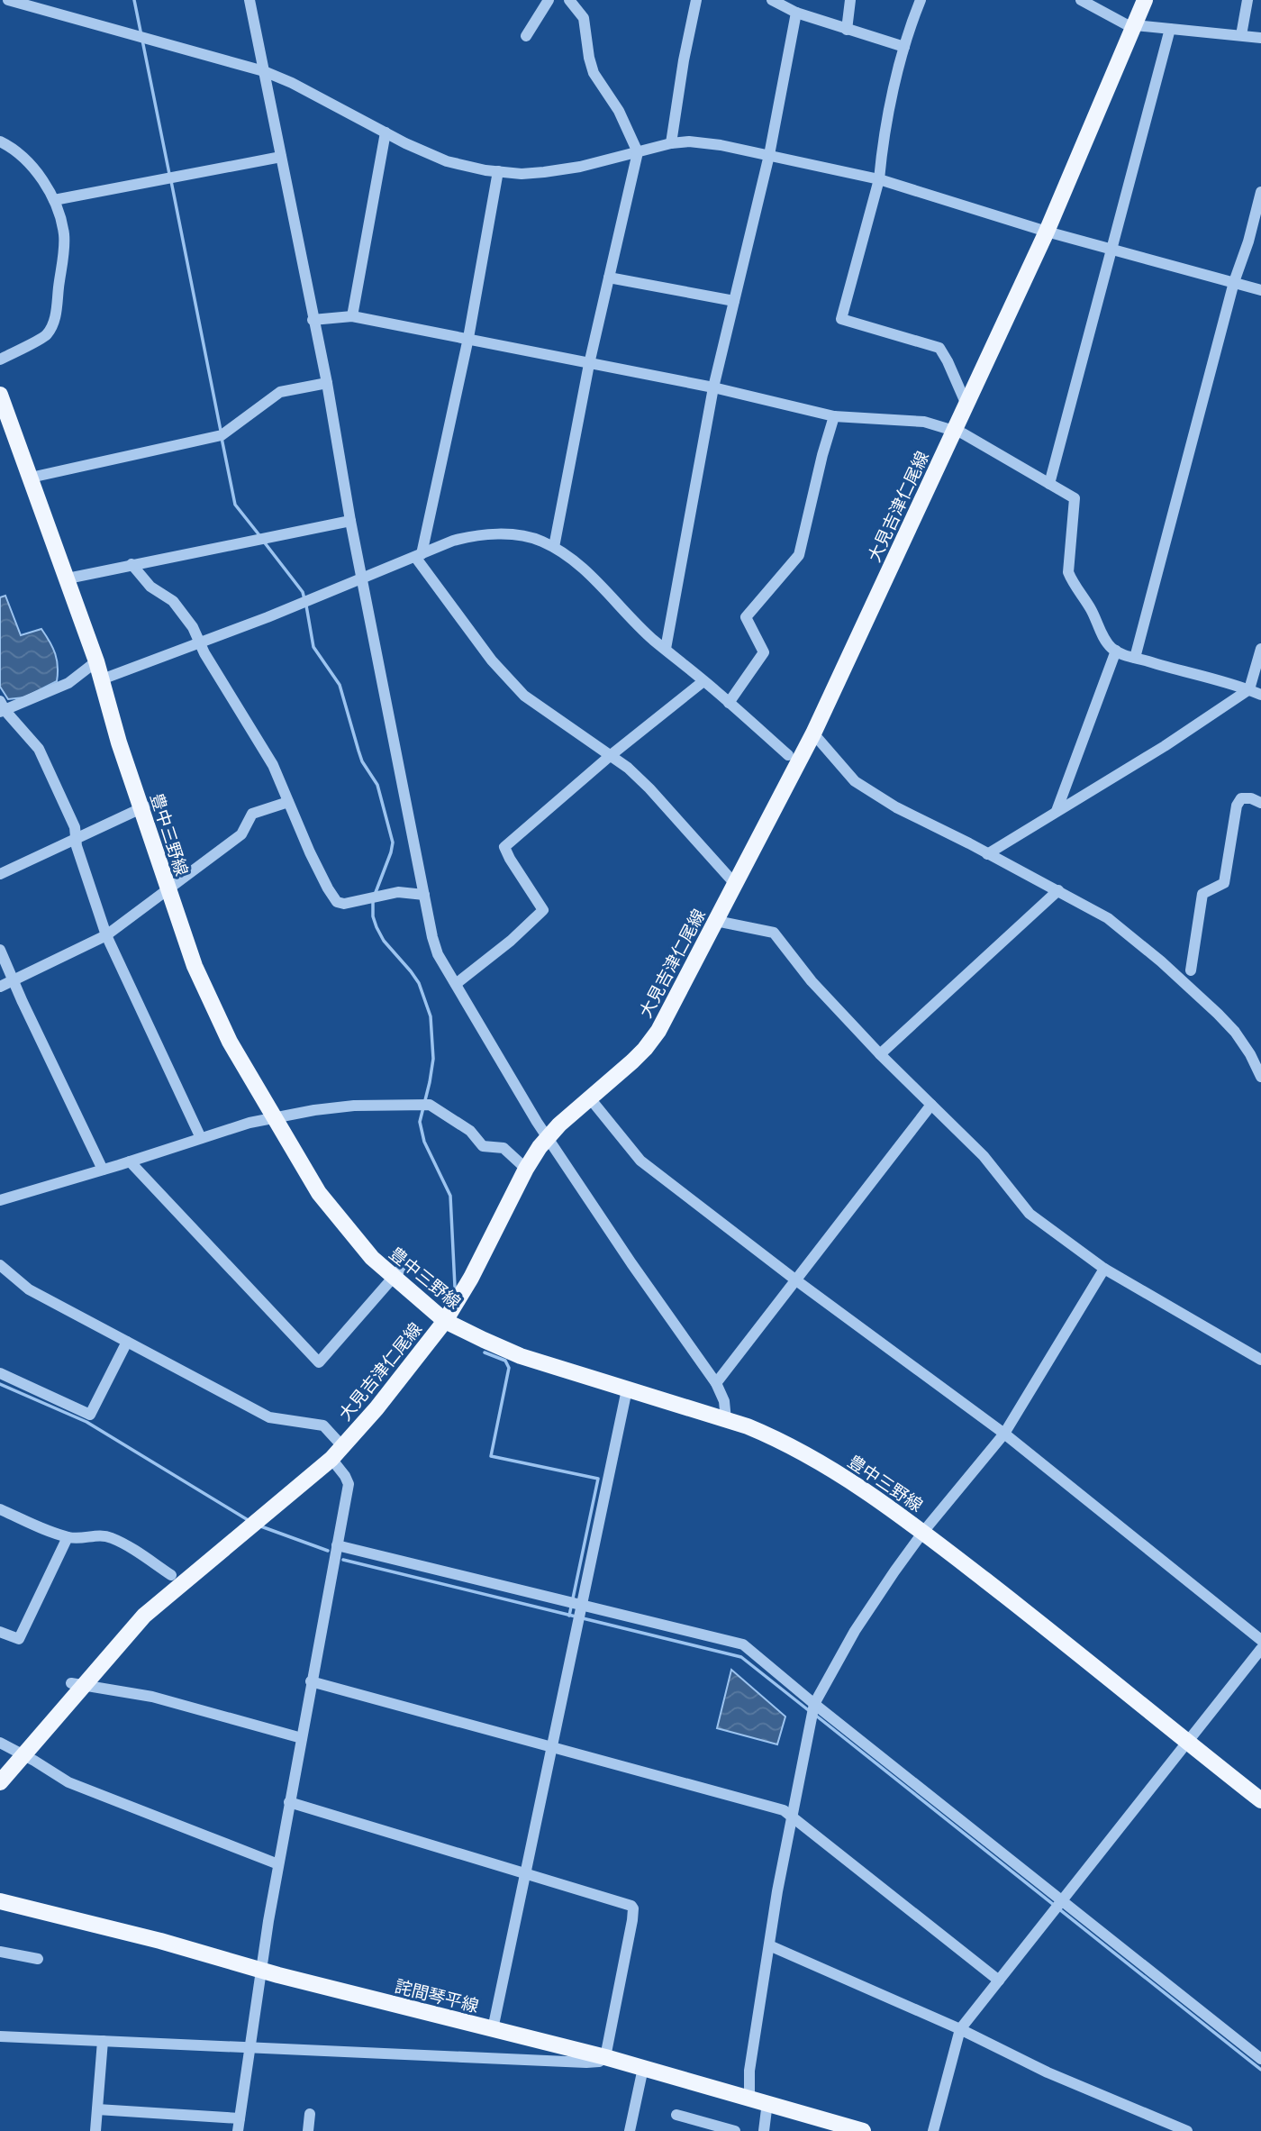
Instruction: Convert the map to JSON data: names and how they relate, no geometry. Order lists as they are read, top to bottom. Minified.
{"streets":{"main road":["大見吉津仁尾線","豊中三野線","詫間琴平線"]},"crossings":[["大見吉津仁尾線","豊中三野線"]]}
